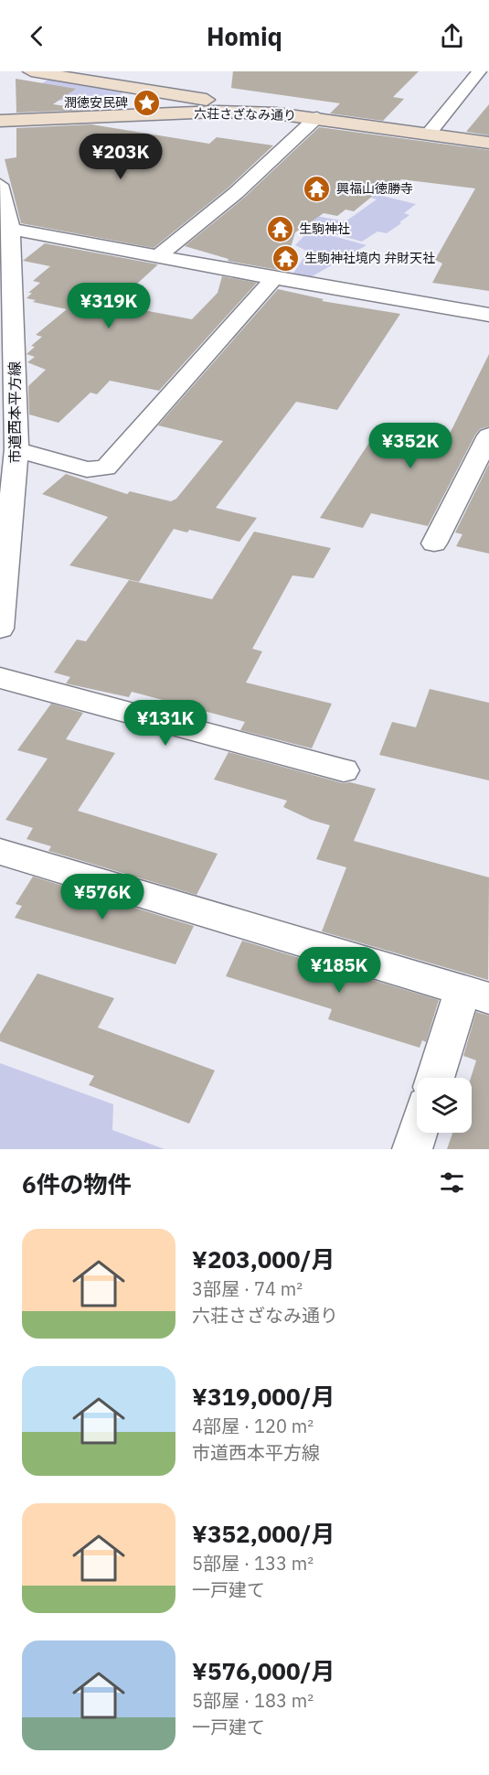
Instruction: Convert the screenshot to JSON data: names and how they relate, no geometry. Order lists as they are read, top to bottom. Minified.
{"streets":{"street":["六荘さざなみ通り","市道西本平方線"]},"places":{"place":["潤徳安民碑"],"temple":["興福山徳勝寺","生駒神社","生駒神社境内 弁財天社"]},"page":{"header":"Homiq","price":["¥203K","¥319K","¥352K","¥131K","¥576K","¥185K"],"heading":"6件の物件","list":[{"name":"¥203,000/月","note":"3部屋 · 74 m² · 六荘さざなみ通り"},{"name":"¥319,000/月","note":"4部屋 · 120 m² · 市道西本平方線"},{"name":"¥352,000/月","note":"5部屋 · 133 m² · 一戸建て"},{"name":"¥576,000/月","note":"5部屋 · 183 m² · 一戸建て"}]}}
